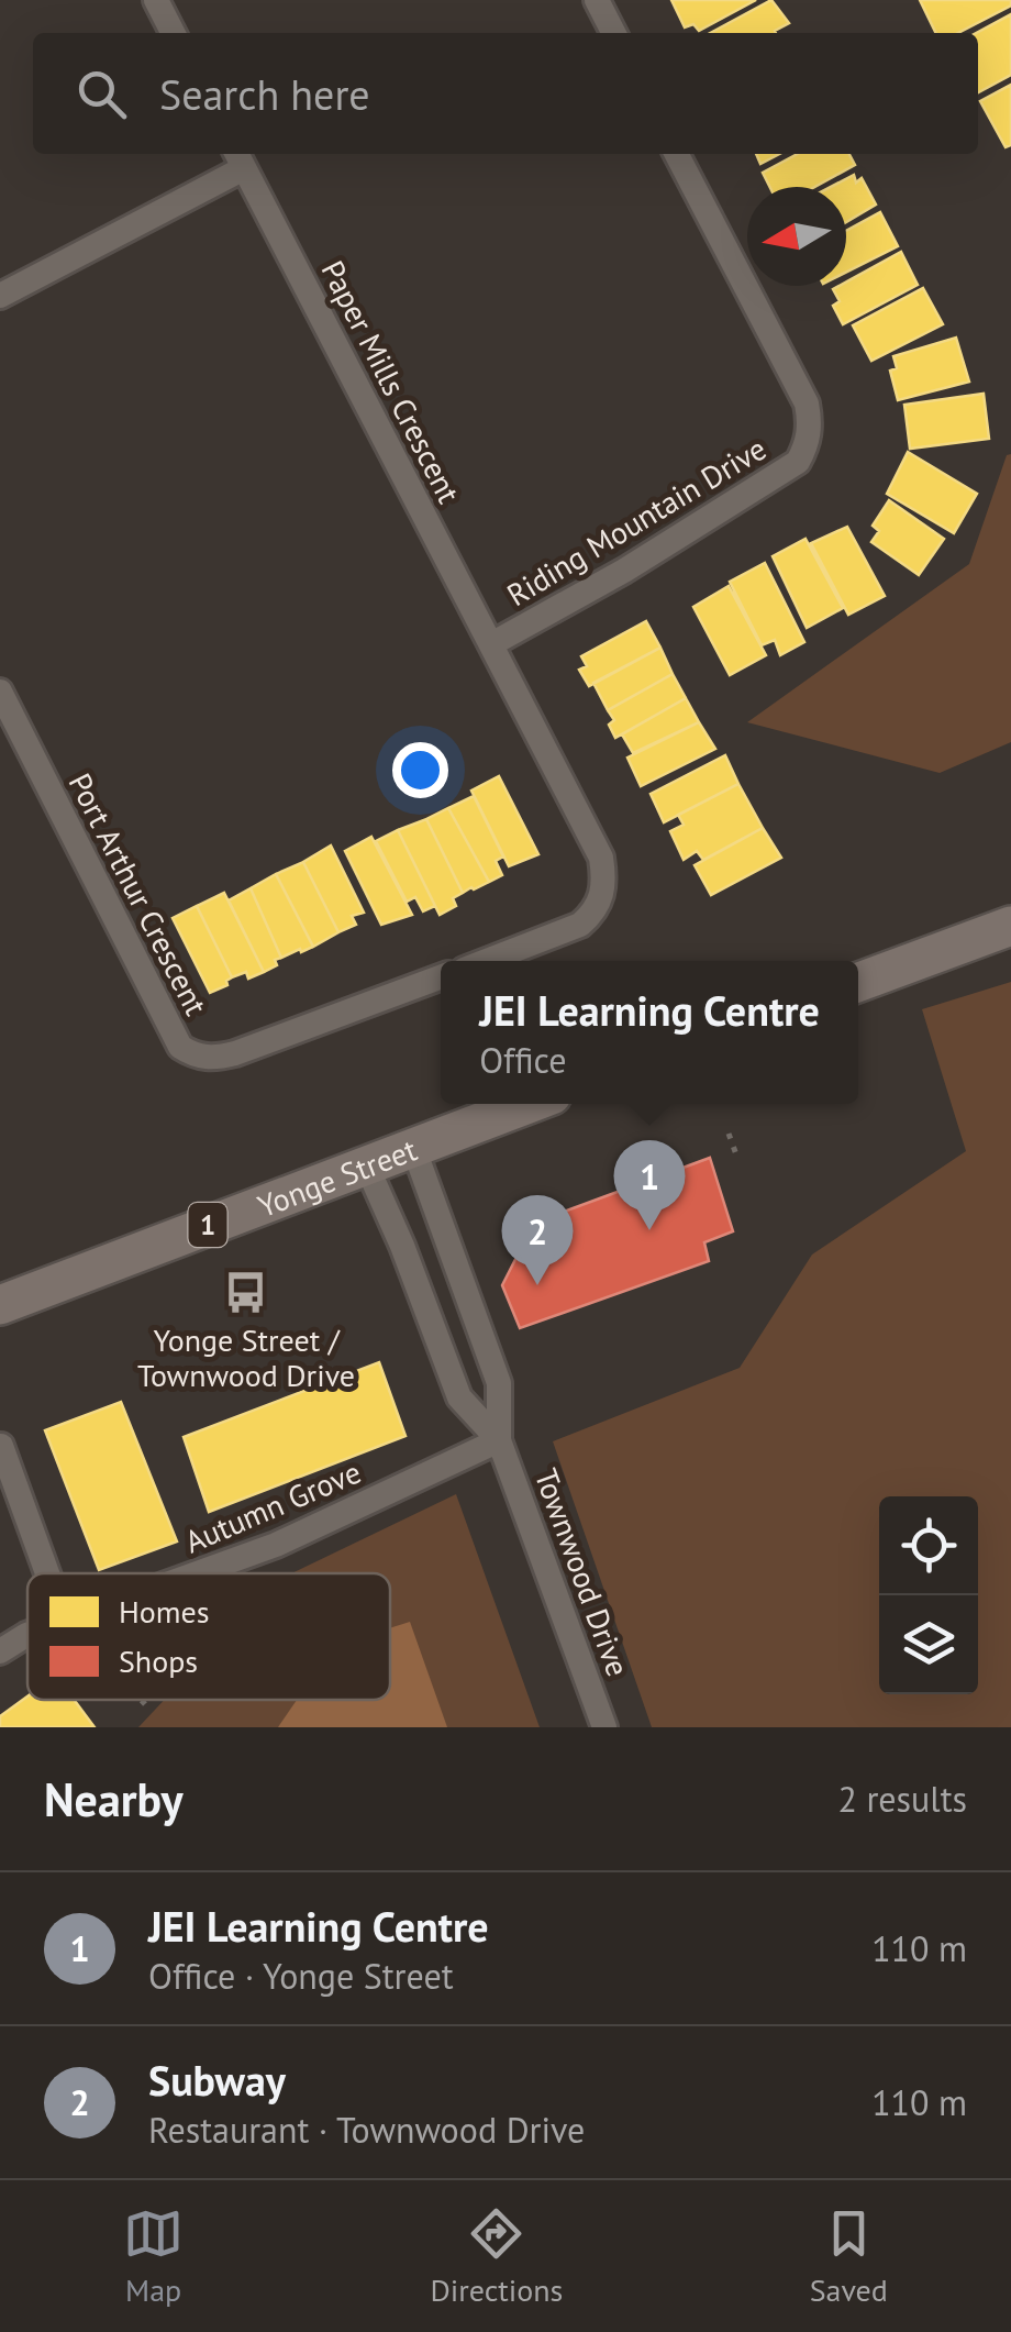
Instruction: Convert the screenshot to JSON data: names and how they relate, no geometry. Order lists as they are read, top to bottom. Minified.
{"streets":{"main road":["Yonge Street","1"],"street":["Paper Mills Crescent","Riding Mountain Drive","Port Arthur Crescent","Autumn Grove","Townwood Drive"]},"crossings":[["Paper Mills Crescent","Riding Mountain Drive"],["Yonge Street","Townwood Drive"],["Autumn Grove","Townwood Drive"]],"places":{"bus stop":["Yonge Street / Townwood Drive"]},"legend":["Homes","Shops"],"north":"left","page":{"search":"Search here","popup":["JEI Learning Centre","Office"],"pins":["1","2"],"heading":["Nearby","2 results"],"list":[{"mark":"1","name":"JEI Learning Centre","note":"Office · Yonge Street","value":"110 m"},{"mark":"2","name":"Subway","note":"Restaurant · Townwood Drive","value":"110 m"}],"nav":["Map","Directions","Saved"]}}
